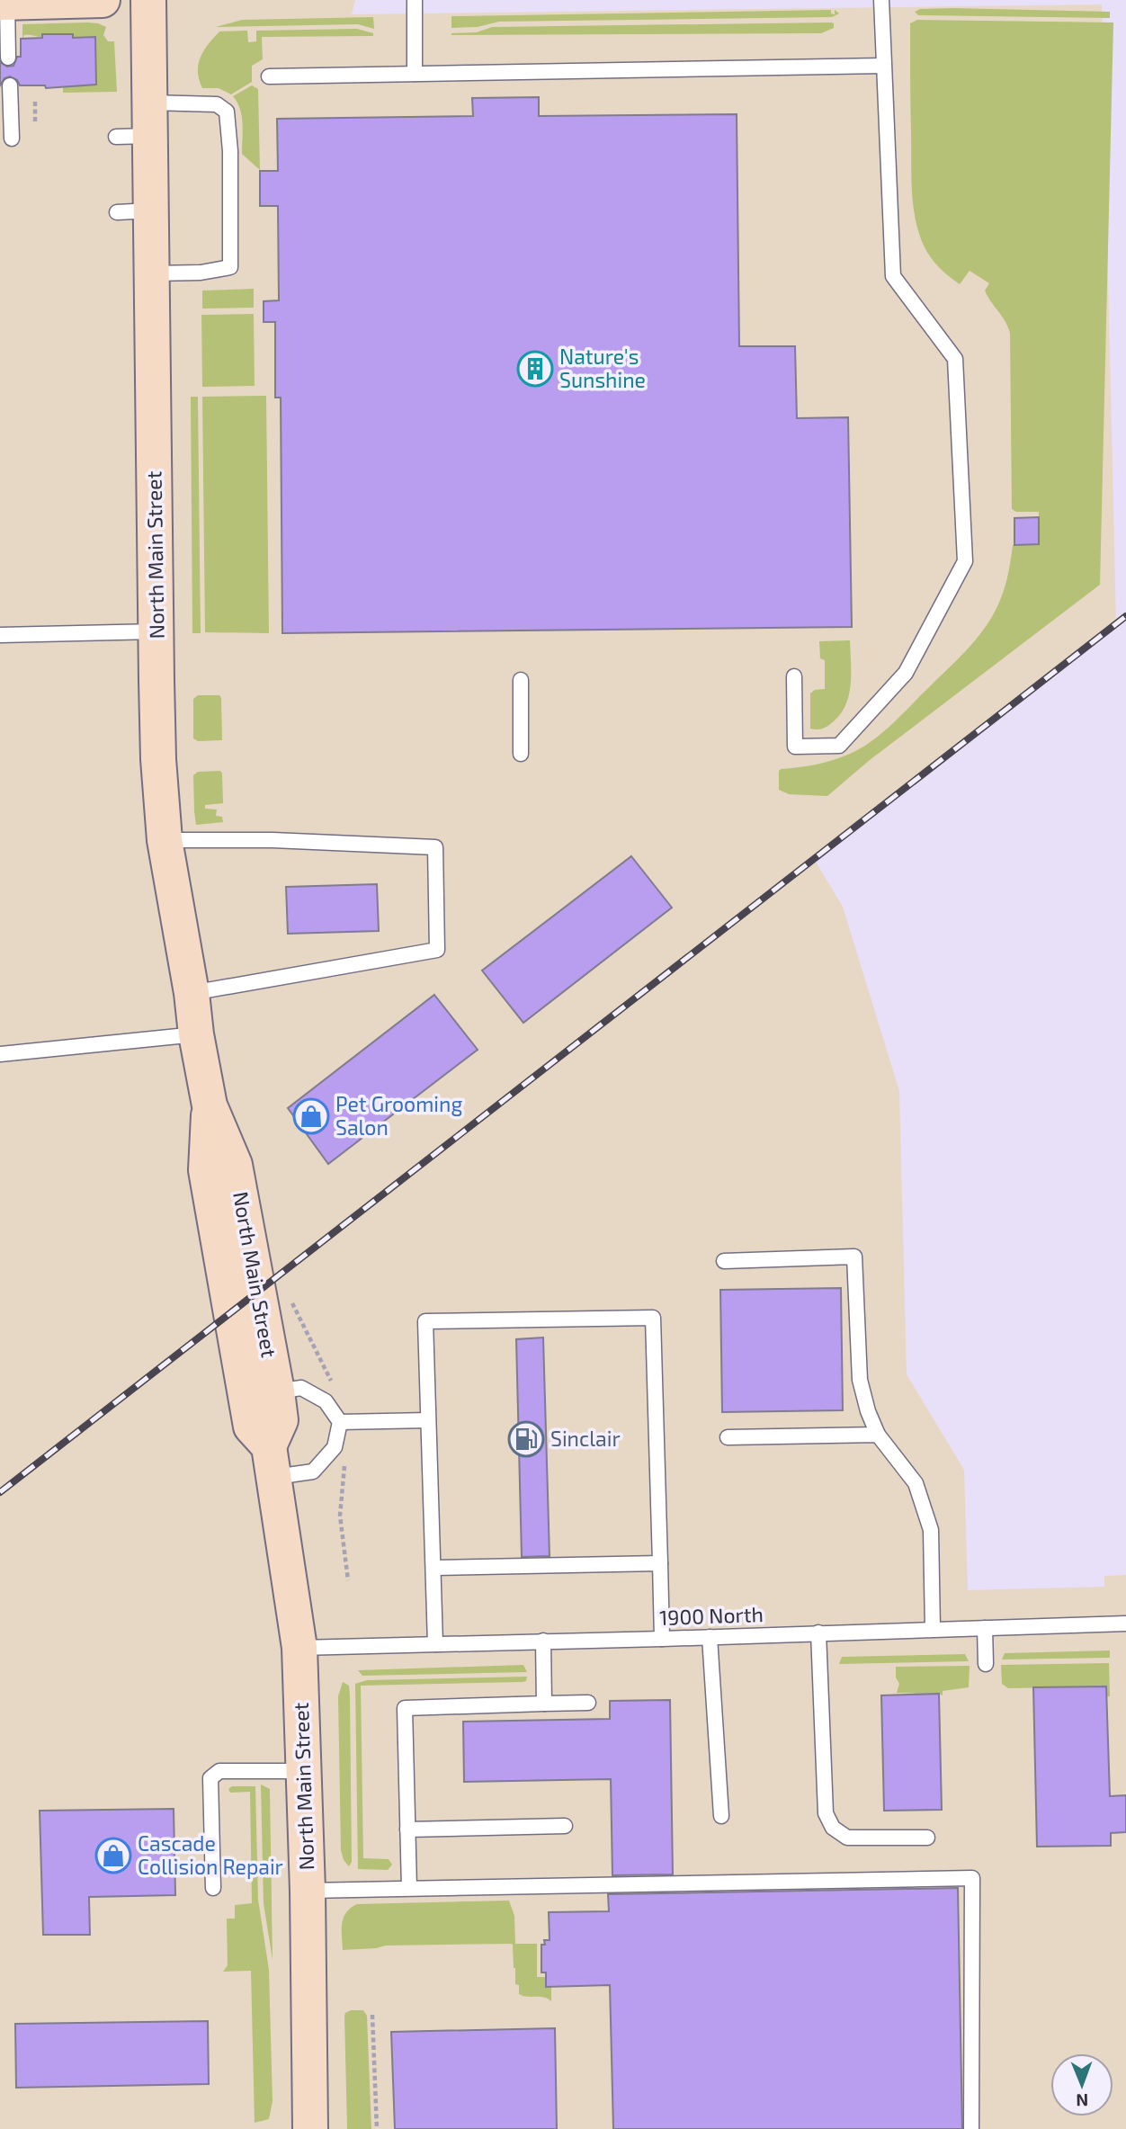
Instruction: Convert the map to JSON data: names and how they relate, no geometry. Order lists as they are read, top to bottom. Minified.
{"streets":{"main road":["North Main Street"],"lane":["1900 North"]},"crossings":[["North Main Street","1900 North"]],"places":{"building":["Nature's Sunshine"],"shop":["Pet Grooming Salon","Cascade Collision Repair"],"fuel station":["Sinclair"]},"north":"bottom"}
